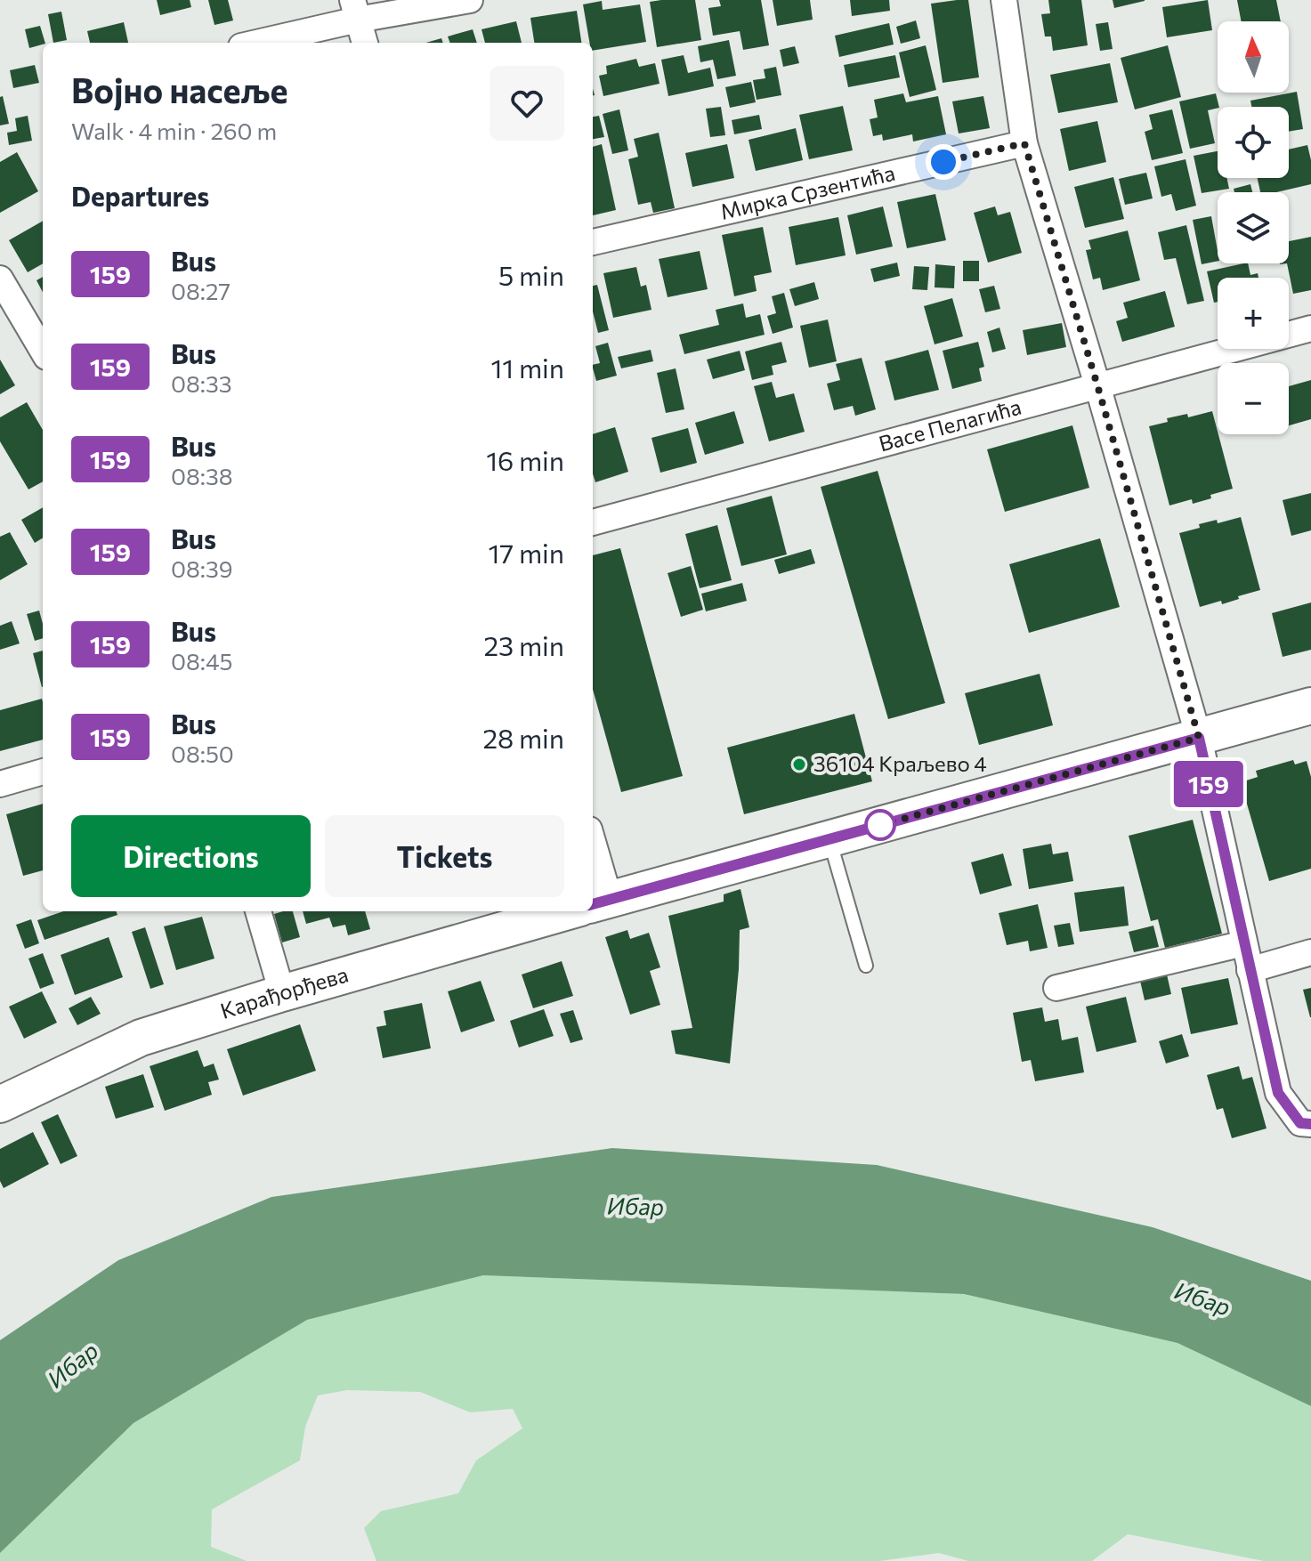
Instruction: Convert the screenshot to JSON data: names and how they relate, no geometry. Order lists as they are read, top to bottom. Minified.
{"streets":{"street":["Мирка Срзентића","Васе Пелагића","Карађорђева"]},"water":["Ибар"],"places":["36104 Краљево 4"],"lines":["bus line 159"],"north":"top","page":{"on_map":"159","map_buttons":["+","−"],"heading":[["Војно насеље","Walk · 4 min · 260 m"],"Departures"],"list":[{"mark":"159","name":"Bus","note":"08:27","value":"5 min"},{"mark":"159","name":"Bus","note":"08:33","value":"11 min"},{"mark":"159","name":"Bus","note":"08:38","value":"16 min"},{"mark":"159","name":"Bus","note":"08:39","value":"17 min"},{"mark":"159","name":"Bus","note":"08:45","value":"23 min"},{"mark":"159","name":"Bus","note":"08:50","value":"28 min"}],"buttons":["Directions","Tickets"]}}
